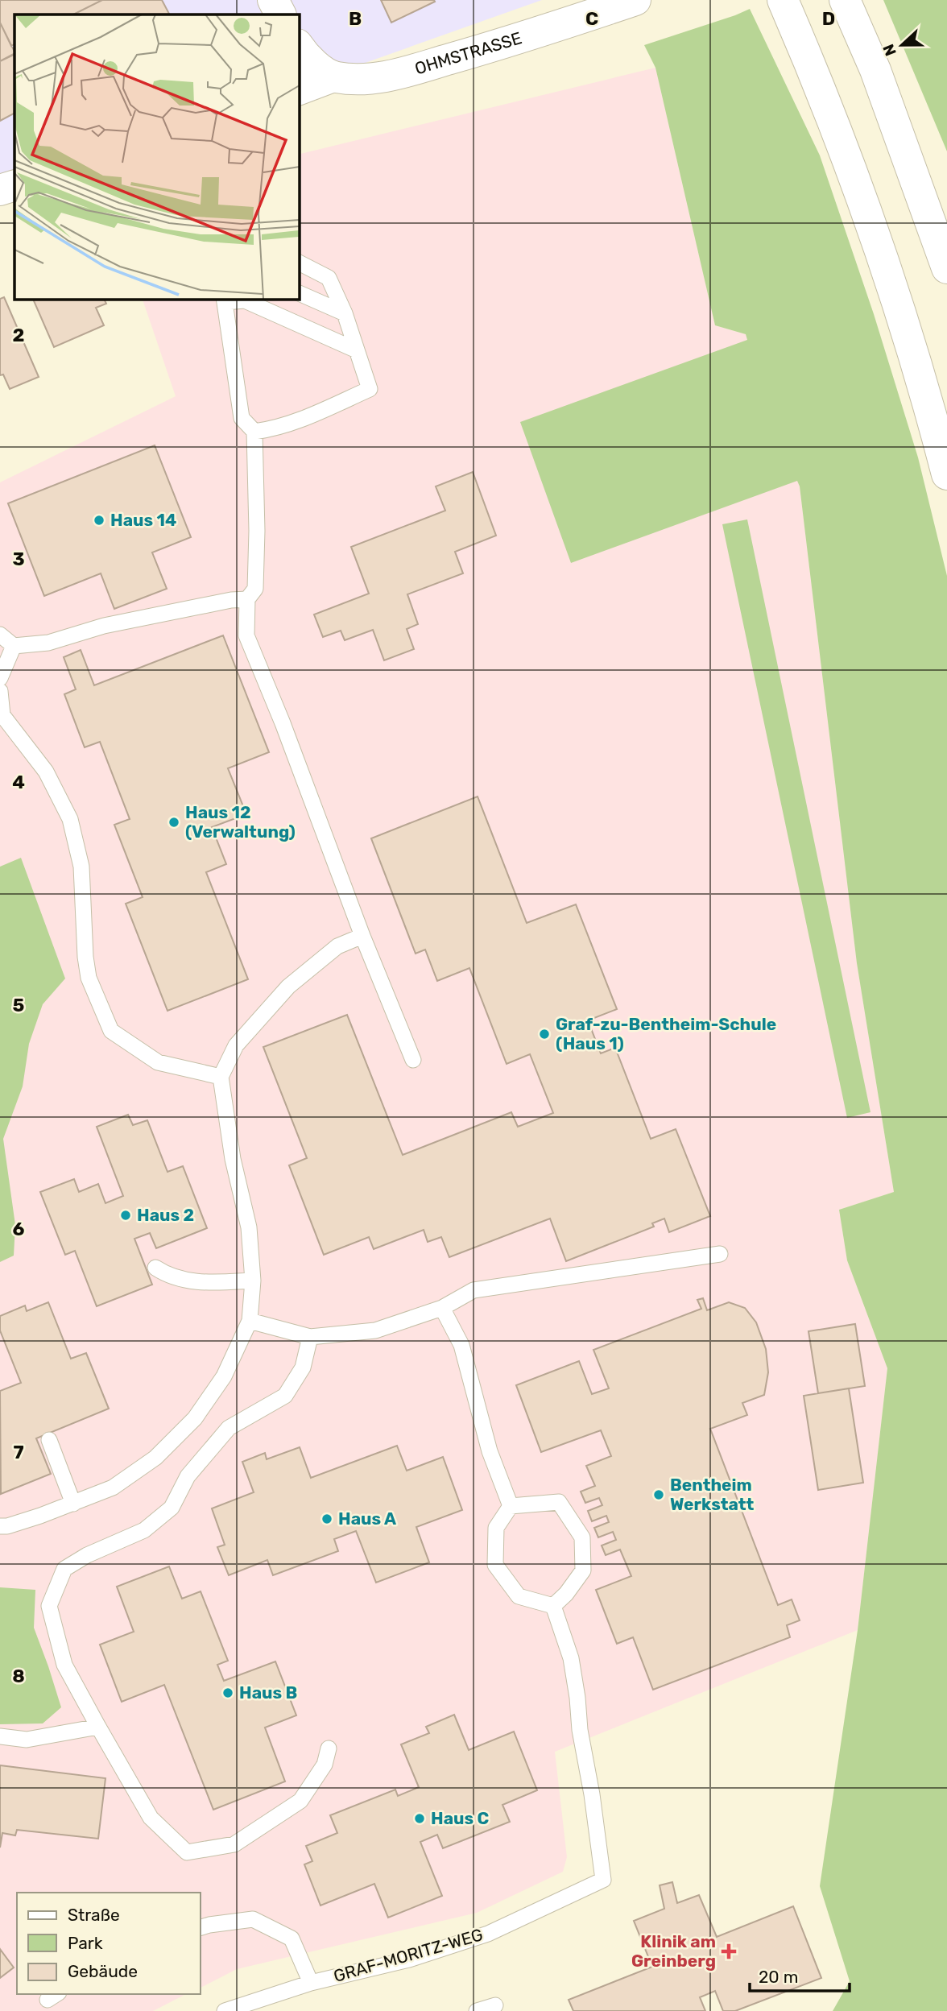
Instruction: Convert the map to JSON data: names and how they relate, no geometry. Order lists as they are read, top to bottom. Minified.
{"streets":{"main road":["OHMSTRASSE"],"lane":["GRAF-MORITZ-WEG"]},"places":{"other":["Haus 14","Haus 12 (Verwaltung)","Graf-zu-Bentheim-Schule (Haus 1)","Haus 2","Bentheim Werkstatt","Haus A","Haus B","Haus C"],"health":["Klinik am Greinberg"]},"legend":["Straße","Park","Gebäude"],"scale_bar":"20 m","north":"left","grid":{"columns":["B","C","D"],"rows":["2","3","4","5","6","7","8"]}}
